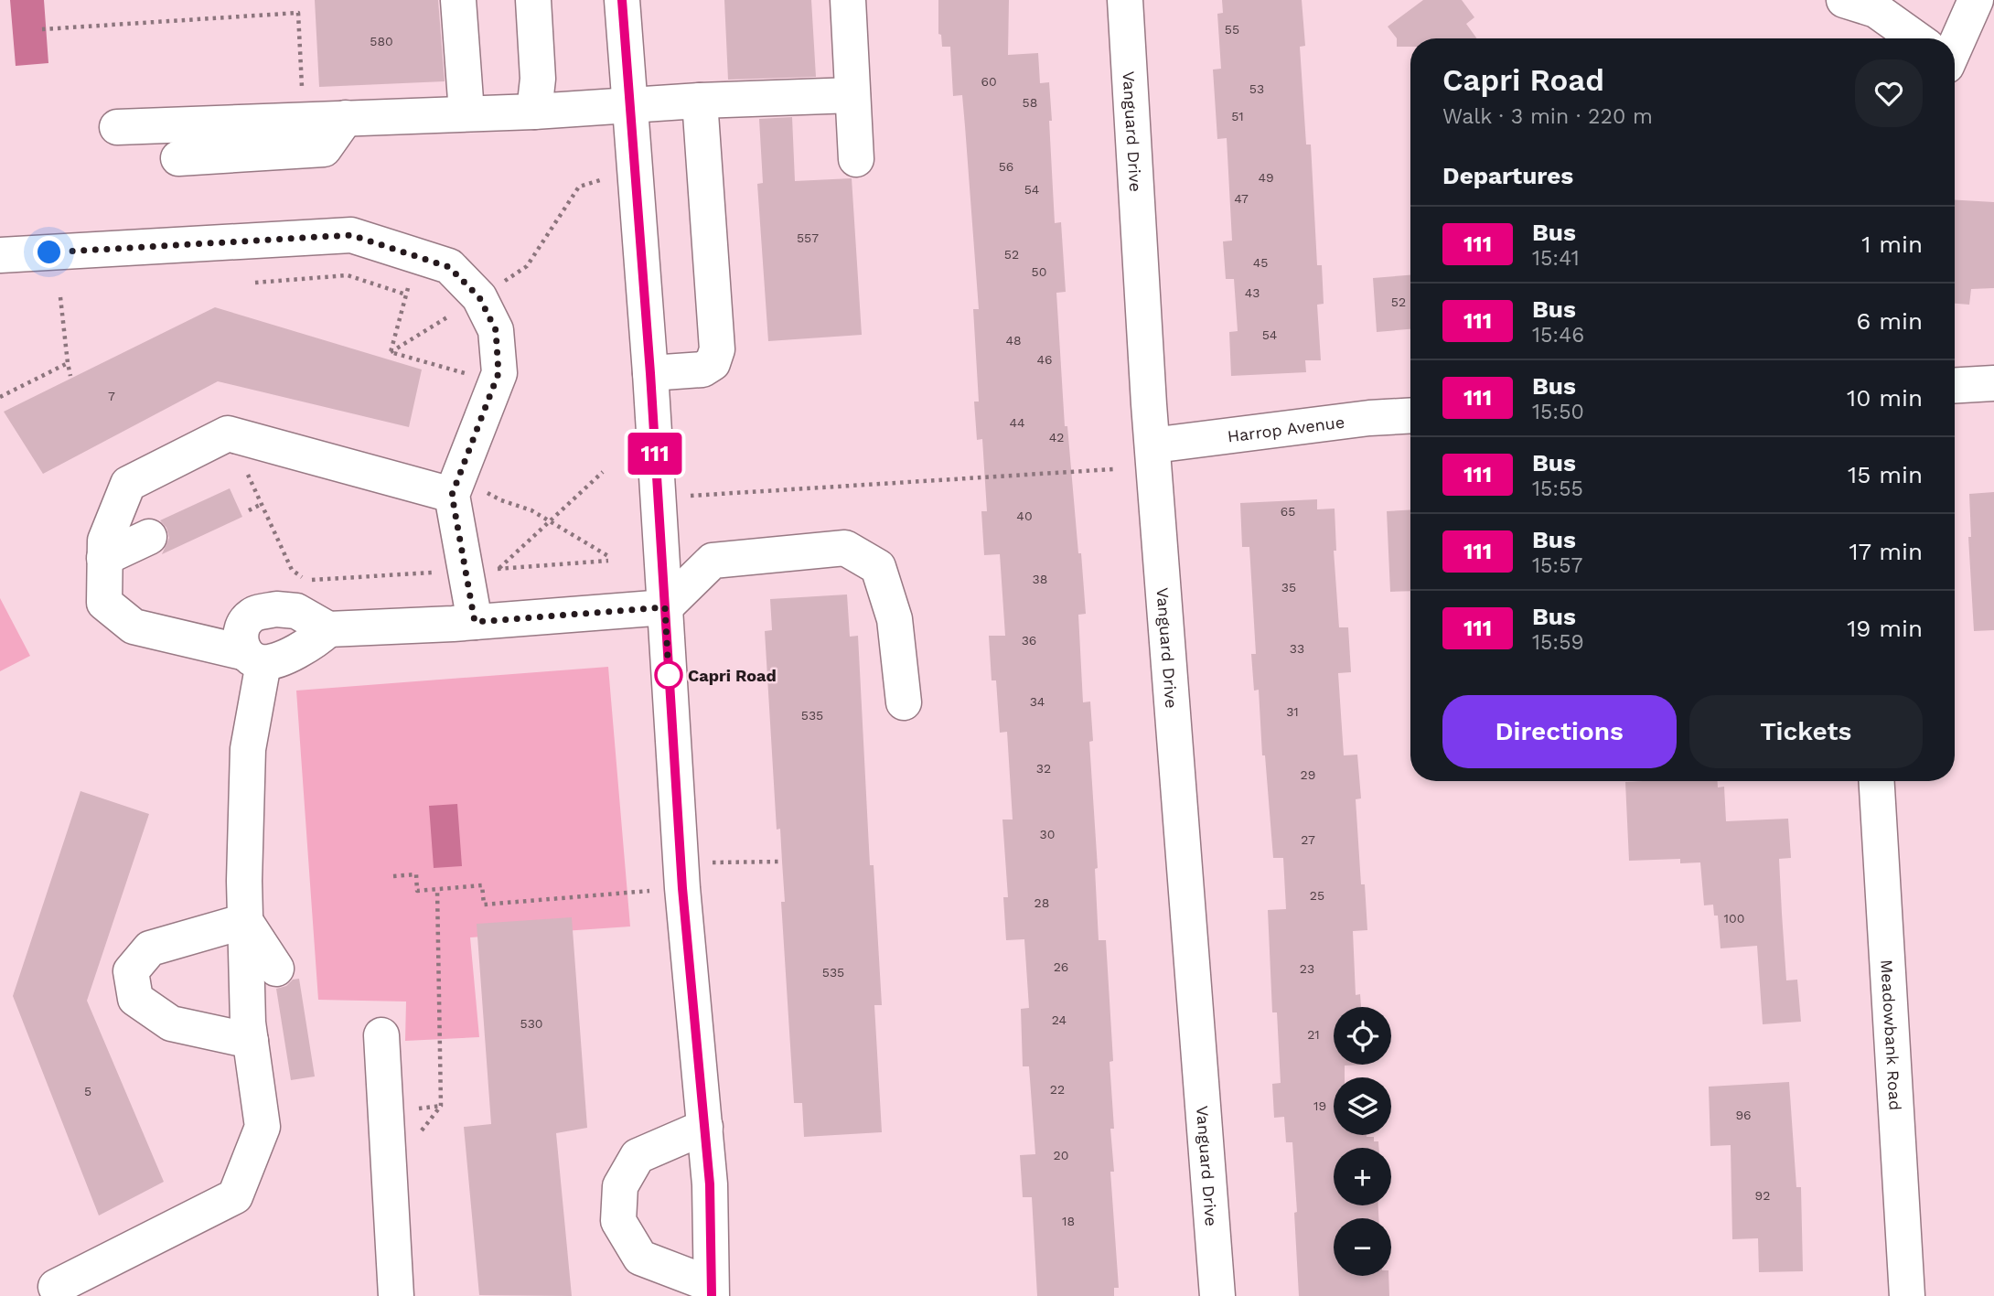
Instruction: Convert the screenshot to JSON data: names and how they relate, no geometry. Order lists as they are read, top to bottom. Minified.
{"streets":{"street":["Vanguard Drive","Harrop Avenue","Meadowbank Road"]},"crossings":[["Vanguard Drive","Harrop Avenue"]],"places":["Capri Road"],"lines":["bus line 111"],"house_numbers":["55","580","60","53","58","51","56","49","54","47","557","52","45","50","43","52","54","48","46","7","44","42","65","40","38","35","36","33","34","31","535","32","29","30","27","25","28","100","26","23","535","24","530","21","22","5","19","96","20","92","18"],"page":{"on_map":"111","heading":[["Capri Road","Walk · 3 min · 220 m"],"Departures"],"list":[{"mark":"111","name":"Bus","note":"15:41","value":"1 min"},{"mark":"111","name":"Bus","note":"15:46","value":"6 min"},{"mark":"111","name":"Bus","note":"15:50","value":"10 min"},{"mark":"111","name":"Bus","note":"15:55","value":"15 min"},{"mark":"111","name":"Bus","note":"15:57","value":"17 min"},{"mark":"111","name":"Bus","note":"15:59","value":"19 min"}],"buttons":["Directions","Tickets"],"map_buttons":["+","−"]}}
